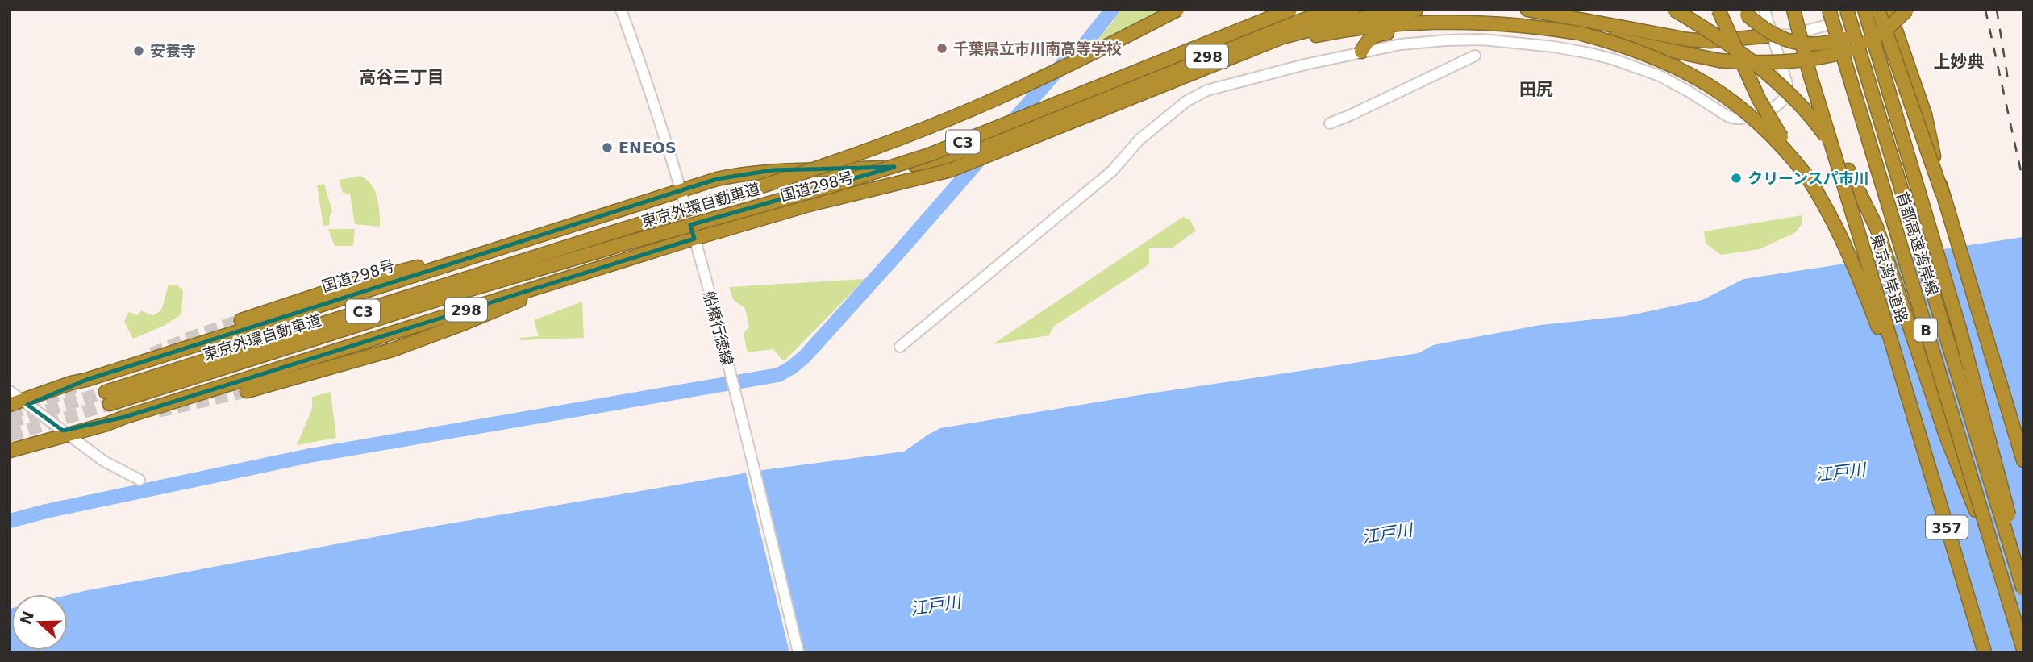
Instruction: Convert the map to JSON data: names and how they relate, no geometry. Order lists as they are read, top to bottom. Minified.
{"streets":{"highway":["298","C3","国道298号","東京外環自動車道","首都高速湾岸線","東京湾岸道路","B","357"],"street":["船橋行徳線"]},"crossings":[["国道298号","船橋行徳線"]],"districts":["上妙典","高谷三丁目","田尻"],"water":["江戸川"],"places":["千葉県立市川南高等学校","安養寺","ENEOS","クリーンスパ市川"],"north":"left"}
